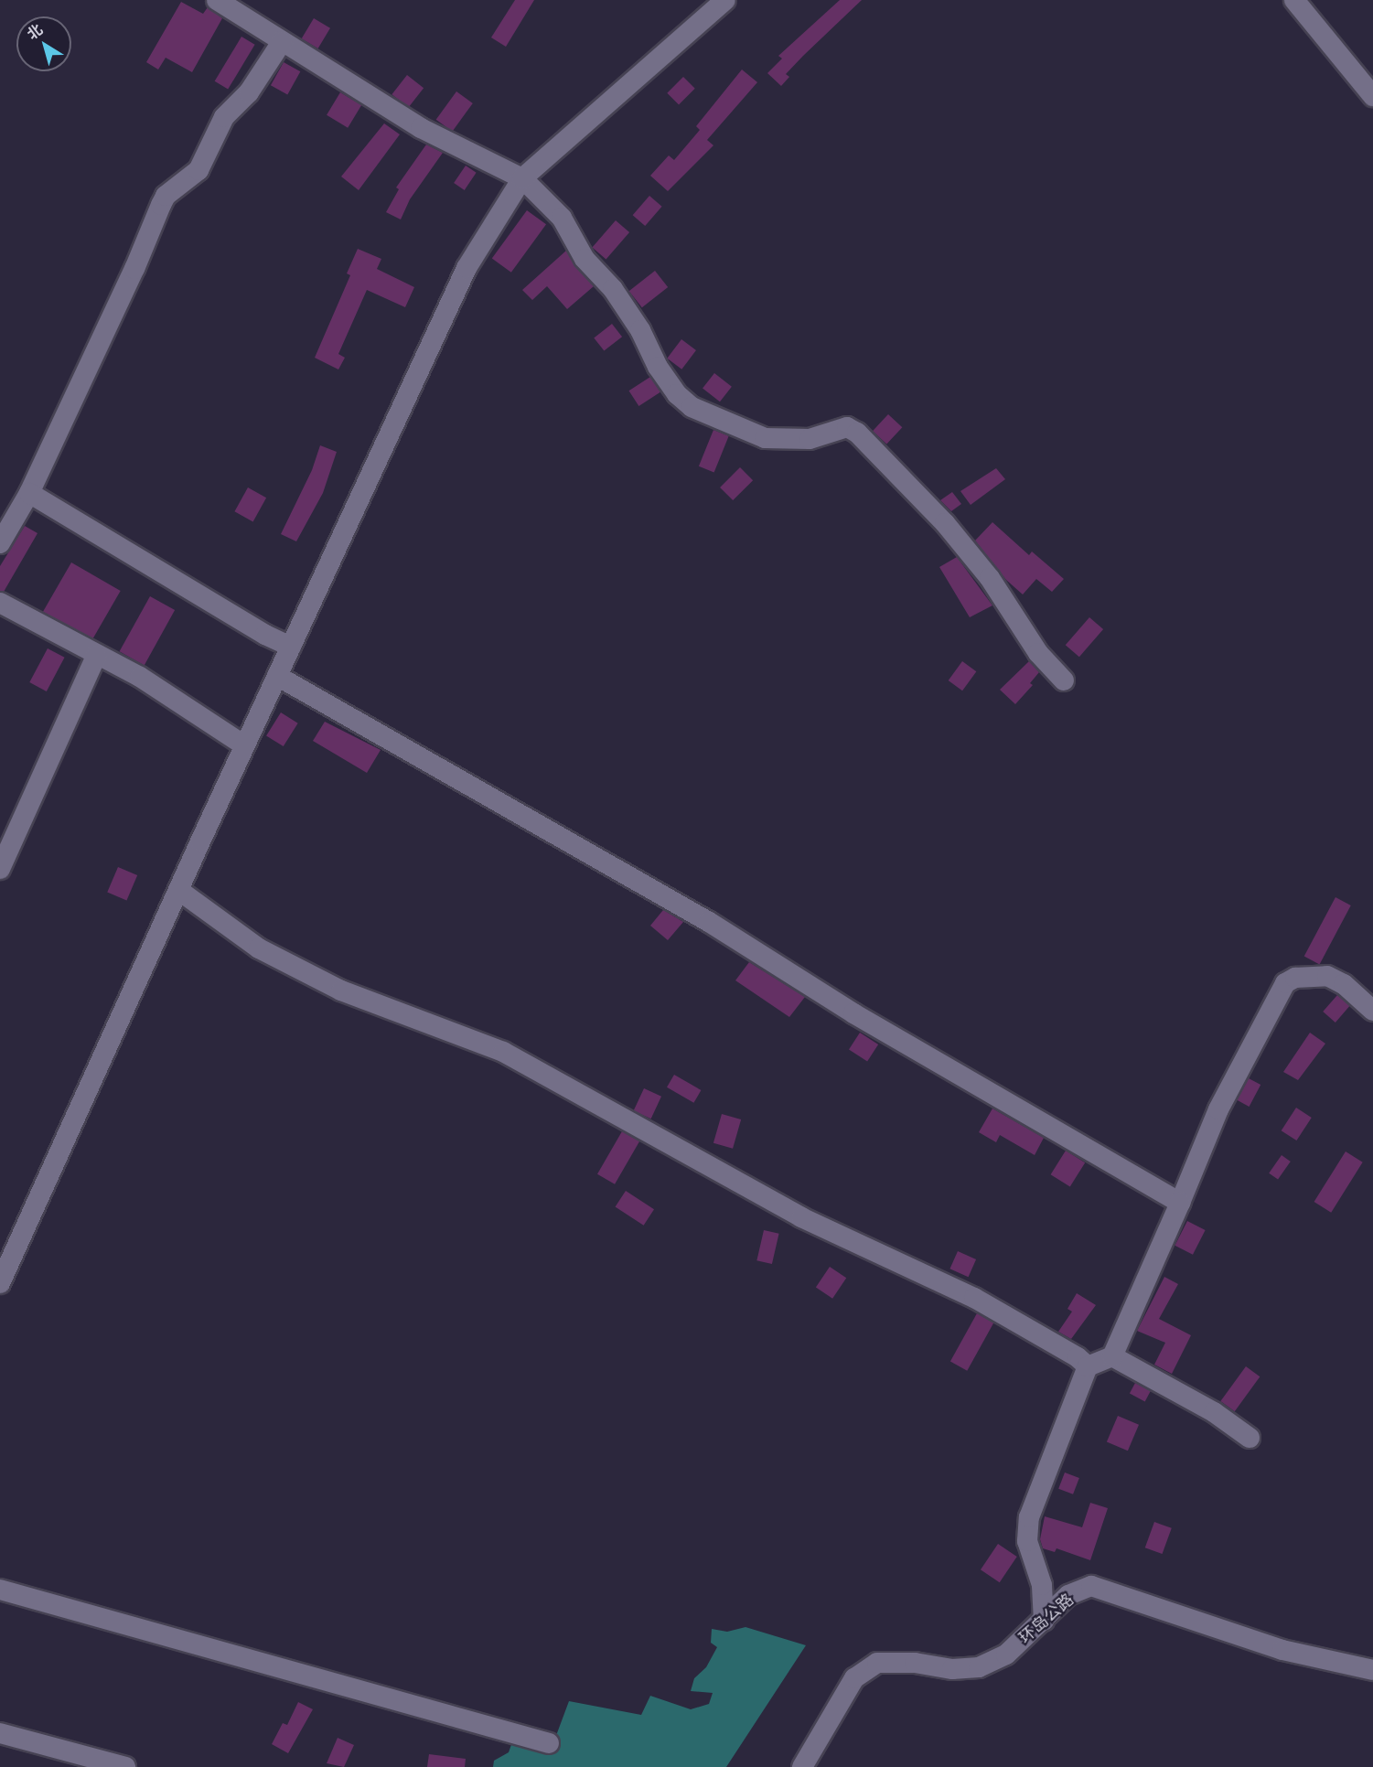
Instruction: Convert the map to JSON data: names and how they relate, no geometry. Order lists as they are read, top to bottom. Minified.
{"streets":{"street":["环岛公路"]},"north":"top left"}
